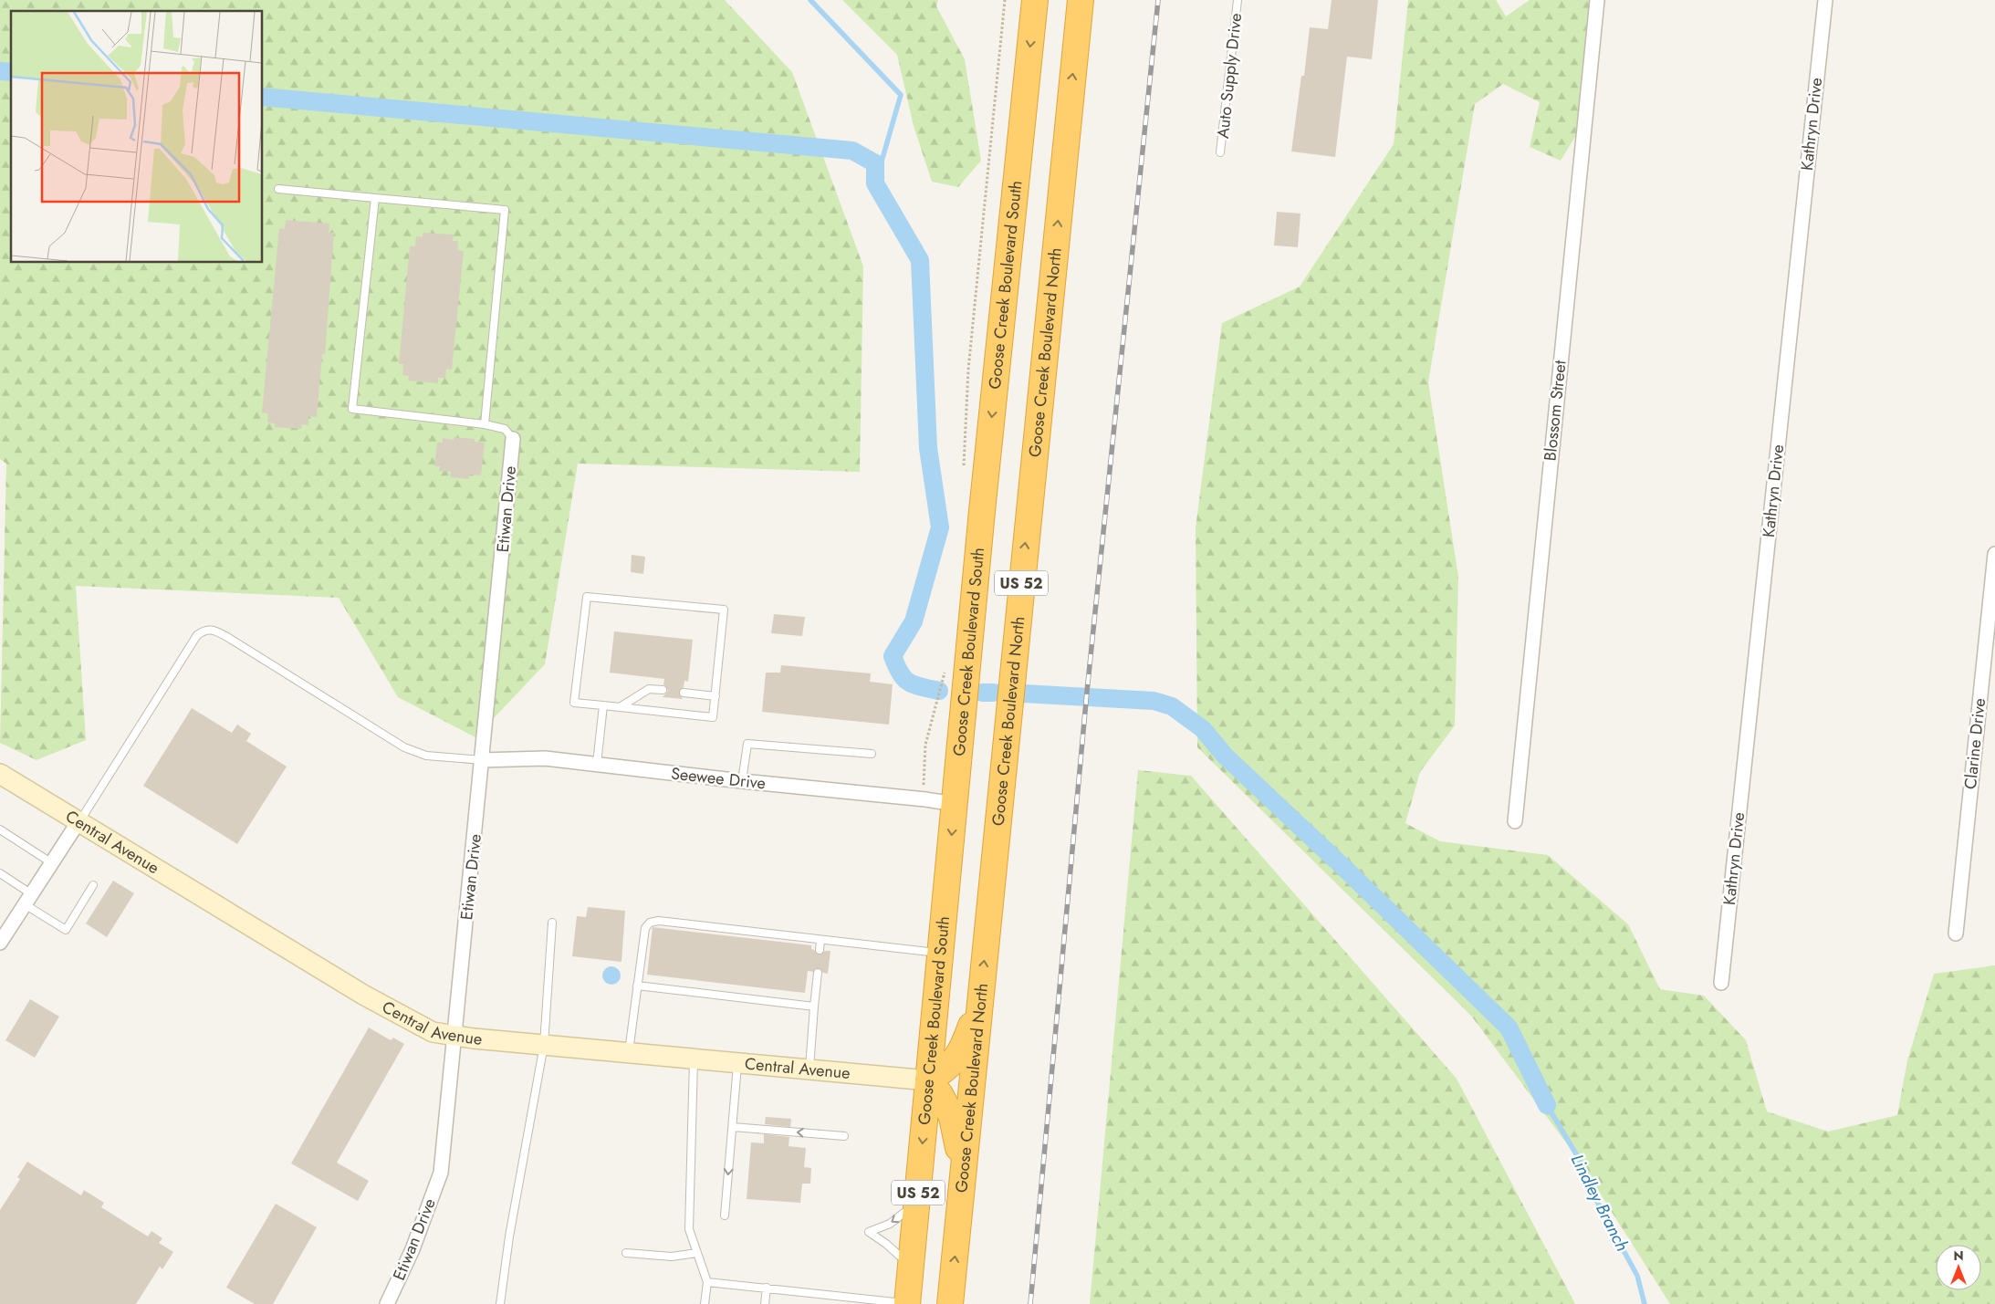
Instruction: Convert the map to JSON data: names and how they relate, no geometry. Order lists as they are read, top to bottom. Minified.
{"streets":{"highway":["Goose Creek Boulevard South","Goose Creek Boulevard North","US 52"],"street":["Kathryn Drive","Blossom Street","Etiwan Drive","Clarine Drive","Seewee Drive","Central Avenue"],"lane":["Auto Supply Drive"]},"crossings":[["Goose Creek Boulevard South","Seewee Drive"],["Goose Creek Boulevard South","Central Avenue"],["Etiwan Drive","Seewee Drive"],["Etiwan Drive","Central Avenue"]],"one_way":["Goose Creek Boulevard South","Goose Creek Boulevard North"],"water":["Lindley Branch"],"north":"top"}
